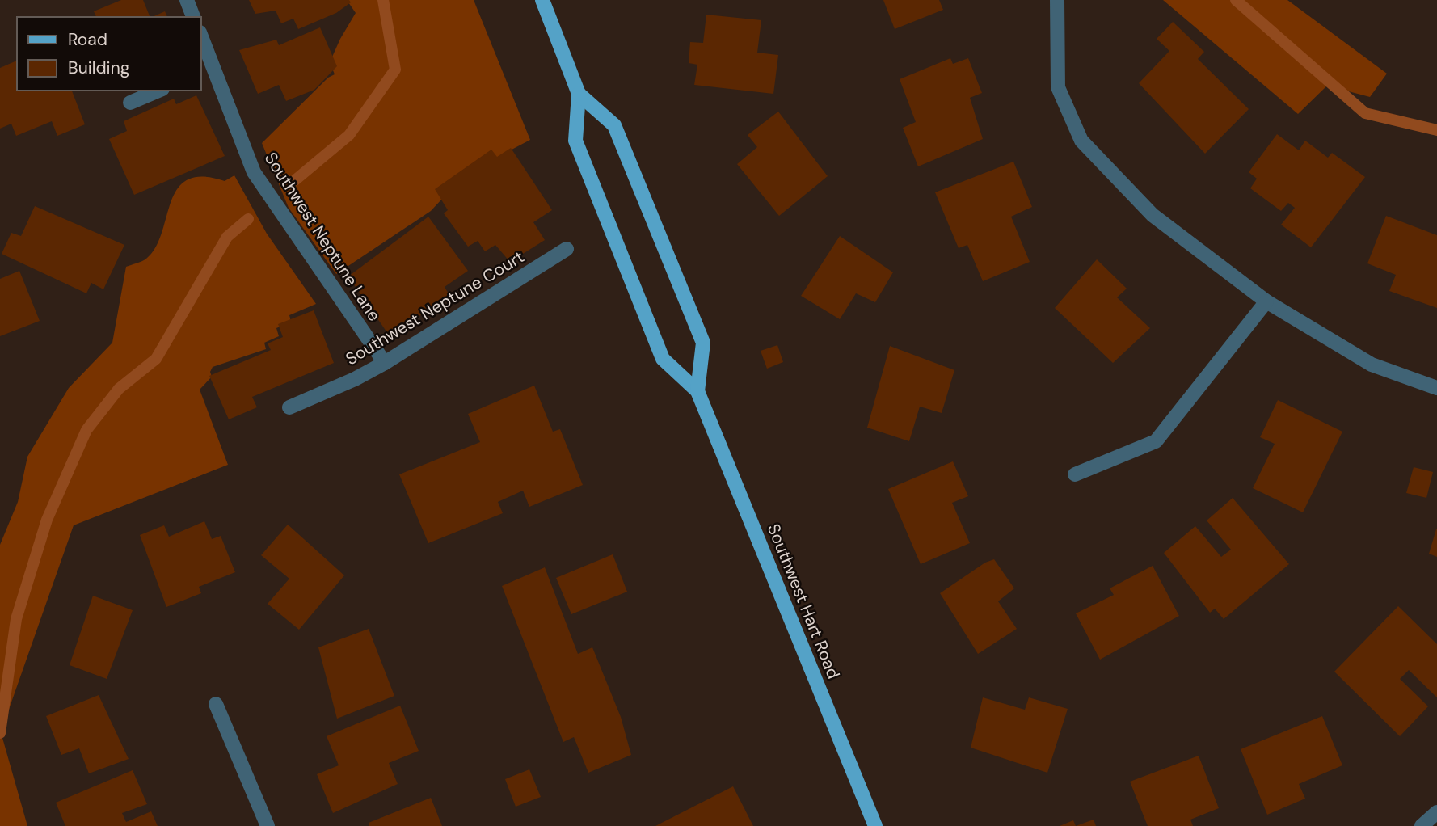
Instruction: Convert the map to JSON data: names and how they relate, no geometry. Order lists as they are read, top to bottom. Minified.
{"streets":{"main road":["Southwest Hart Road"],"street":["Southwest Neptune Lane","Southwest Neptune Court"]},"crossings":[["Southwest Neptune Lane","Southwest Neptune Court"]],"legend":["Road","Building"]}
